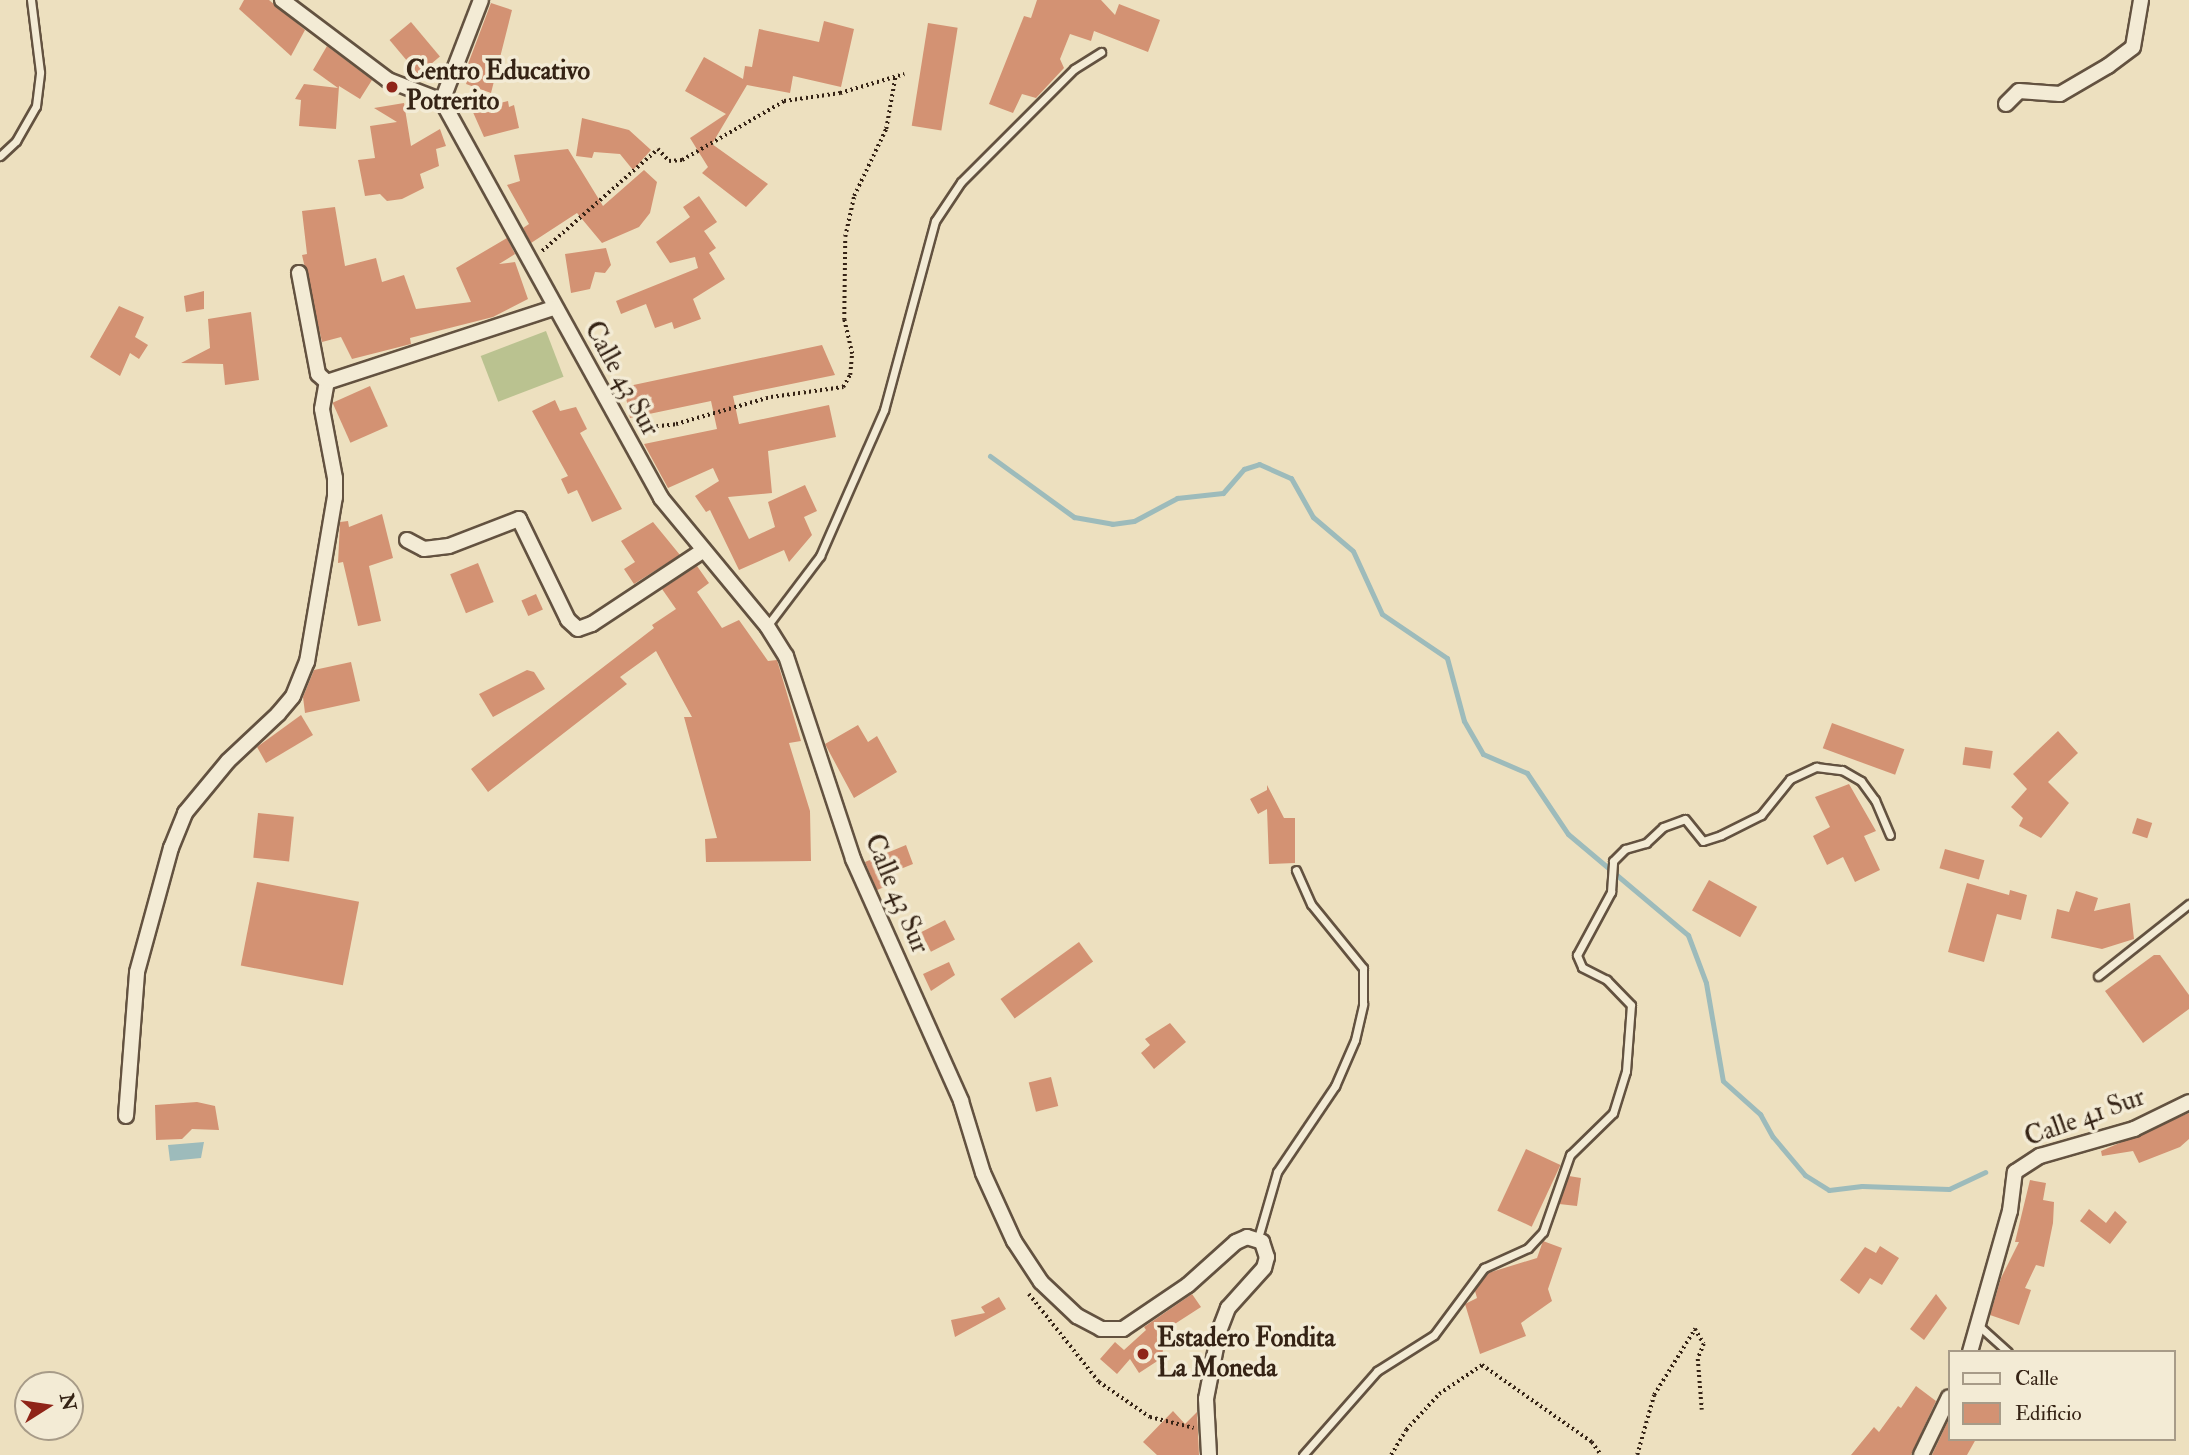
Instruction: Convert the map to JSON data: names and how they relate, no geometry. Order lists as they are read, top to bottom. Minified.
{"streets":{"street":["Calle 43 Sur","Calle 41 Sur"]},"places":["Centro Educativo Potrerito","Estadero Fondita La Moneda"],"legend":["Calle","Edificio"],"north":"right"}
